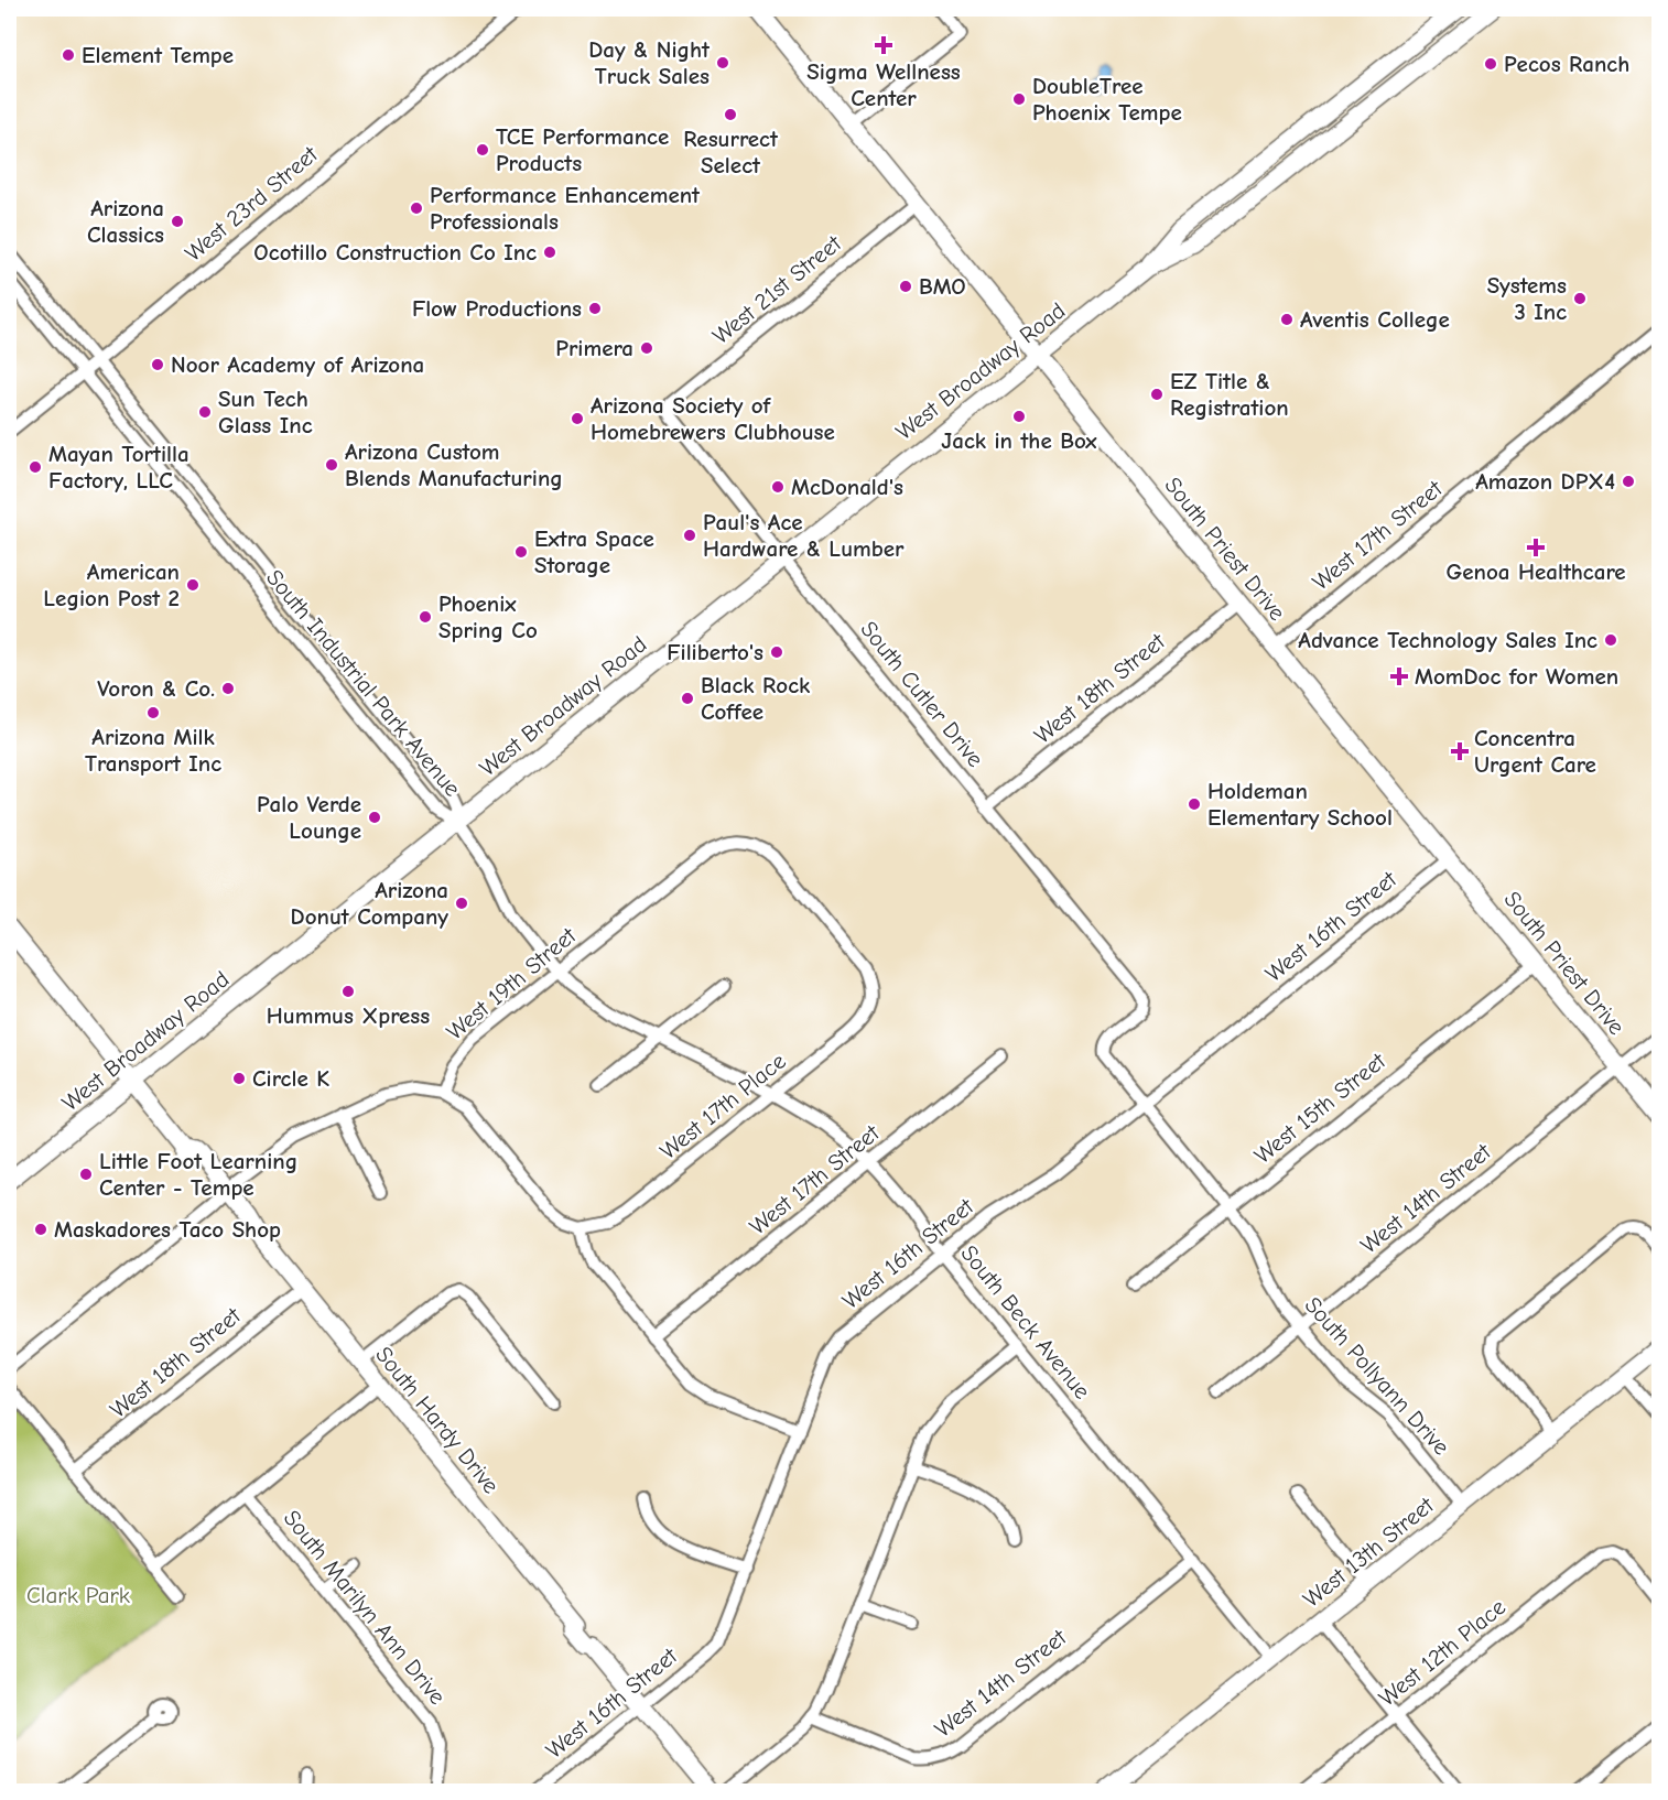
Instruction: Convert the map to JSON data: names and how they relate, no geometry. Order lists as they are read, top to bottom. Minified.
{"streets":{"main road":["West Broadway Road","South Priest Drive","South Hardy Drive","West 13th Street"],"street":["West 23rd Street","West 21st Street","West 17th Street","South Industrial Park Avenue","West 18th Street","South Cutler Drive","West 16th Street","West 19th Street","West 17th Place","West 15th Street","West 14th Street","South Beck Avenue","South Pollyann Drive","South Marilyn Ann Drive","West 12th Place"]},"crossings":[["West 23rd Street","South Industrial Park Avenue"],["West 21st Street","South Priest Drive"],["West 21st Street","South Cutler Drive"],["West Broadway Road","South Priest Drive"],["West Broadway Road","South Industrial Park Avenue"],["West Broadway Road","South Cutler Drive"],["West Broadway Road","South Beck Avenue"],["West Broadway Road","South Hardy Drive"],["West 17th Street","South Priest Drive"],["West 17th Street","South Beck Avenue"],["South Priest Drive","West 18th Street"],["South Priest Drive","West 16th Street"],["South Priest Drive","West 15th Street"],["South Priest Drive","West 14th Street"],["South Industrial Park Avenue","South Beck Avenue"],["West 18th Street","South Cutler Drive"],["West 18th Street","South Hardy Drive"],["South Cutler Drive","South Pollyann Drive"],["West 16th Street","South Beck Avenue"],["West 16th Street","South Pollyann Drive"],["West 16th Street","South Hardy Drive"],["West 19th Street","West 17th Place"],["West 19th Street","South Beck Avenue"],["West 17th Place","South Beck Avenue"],["West 15th Street","South Pollyann Drive"],["West 14th Street","South Beck Avenue"],["West 14th Street","South Pollyann Drive"],["South Beck Avenue","West 13th Street"],["South Pollyann Drive","West 13th Street"]],"parks":["Clark Park"],"places":{"health":["Sigma Wellness Center","Genoa Healthcare","MomDoc for Women","Concentra Urgent Care"],"other":["Element Tempe","Day & Night Truck Sales","Pecos Ranch","DoubleTree Phoenix Tempe","Resurrect Select","TCE Performance Products","Performance Enhancement Professionals","Arizona Classics","Ocotillo Construction Co Inc","BMO","Systems 3 Inc","Flow Productions","Aventis College","Primera","Noor Academy of Arizona","EZ Title & Registration","Sun Tech Glass Inc","Jack in the Box","Arizona Society of Homebrewers Clubhouse","Arizona Custom Blends Manufacturing","Mayan Tortilla Factory, LLC","Amazon DPX4","McDonald's","Paul's Ace Hardware & Lumber","Extra Space Storage","American Legion Post 2","Phoenix Spring Co","Advance Technology Sales Inc","Filiberto's","Voron & Co.","Black Rock Coffee","Arizona Milk Transport Inc","Holdeman Elementary School","Palo Verde Lounge","Arizona Donut Company","Hummus Xpress","Circle K","Little Foot Learning Center - Tempe","Maskadores Taco Shop"]}}
